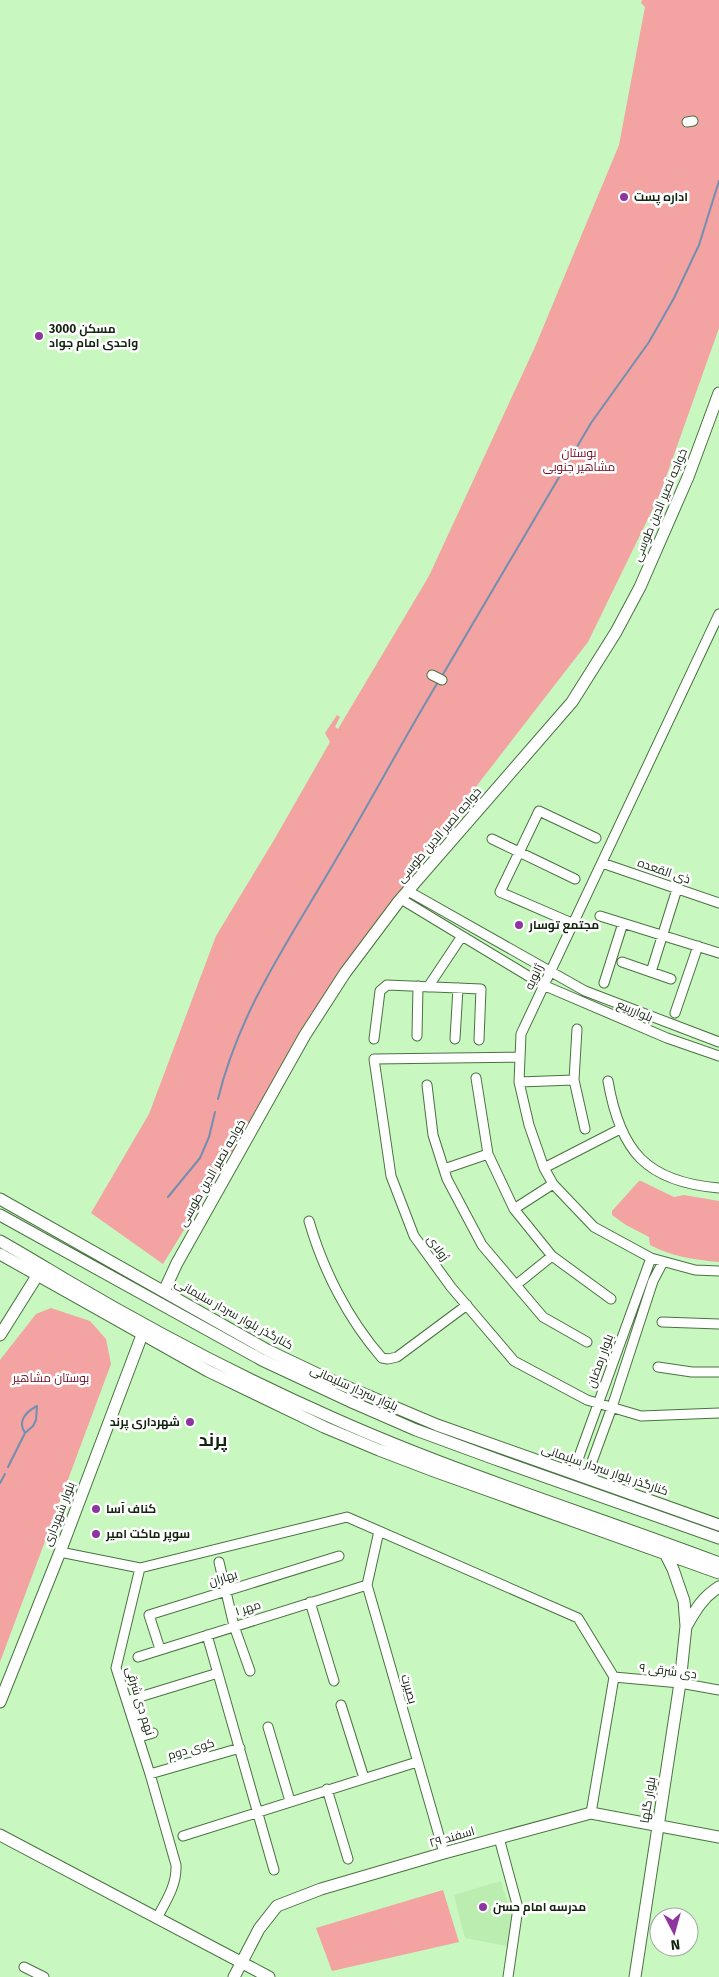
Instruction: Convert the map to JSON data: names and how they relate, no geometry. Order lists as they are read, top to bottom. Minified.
{"streets":{"street":["خواجه نصیر الدین طوسی","ذی القعده","ژانویه","بلوارربیع","ژولای","کنارگذر بلوار سردار سلیمانی","بلوار رمضان","بلوار سردار سلیمانی","بلوار شهرداری","بهاران","مهر ۱","۹ دی شرقی","بصیرت","نهم دی شرقی","کوی دوم","بلوار گلها","۲۹ اسفند"]},"crossings":[["خواجه نصیر الدین طوسی","بلوارربیع"],["خواجه نصیر الدین طوسی","کنارگذر بلوار سردار سلیمانی"],["ذی القعده","ژانویه"],["ژانویه","بلوارربیع"],["ژانویه","ژولای"],["ژانویه","بلوار رمضان"],["ژولای","بلوار رمضان"],["کنارگذر بلوار سردار سلیمانی","بلوار رمضان"],["بهاران","مهر ۱"],["مهر ۱","بصیرت"],["۹ دی شرقی","بلوار گلها"],["بصیرت","۲۹ اسفند"],["نهم دی شرقی","کوی دوم"],["بلوار گلها","۲۹ اسفند"]],"districts":["پرند"],"parks":["بوستان مشاهیر جنوبی","بوستان مشاهیر"],"places":["اداره پست","مسکن 3000 واحدی امام جواد","مجتمع توسار","شهرداری پرند","کناف آسا","سوپر ماکت امیر","مدرسه امام حسن"],"north":"bottom"}
